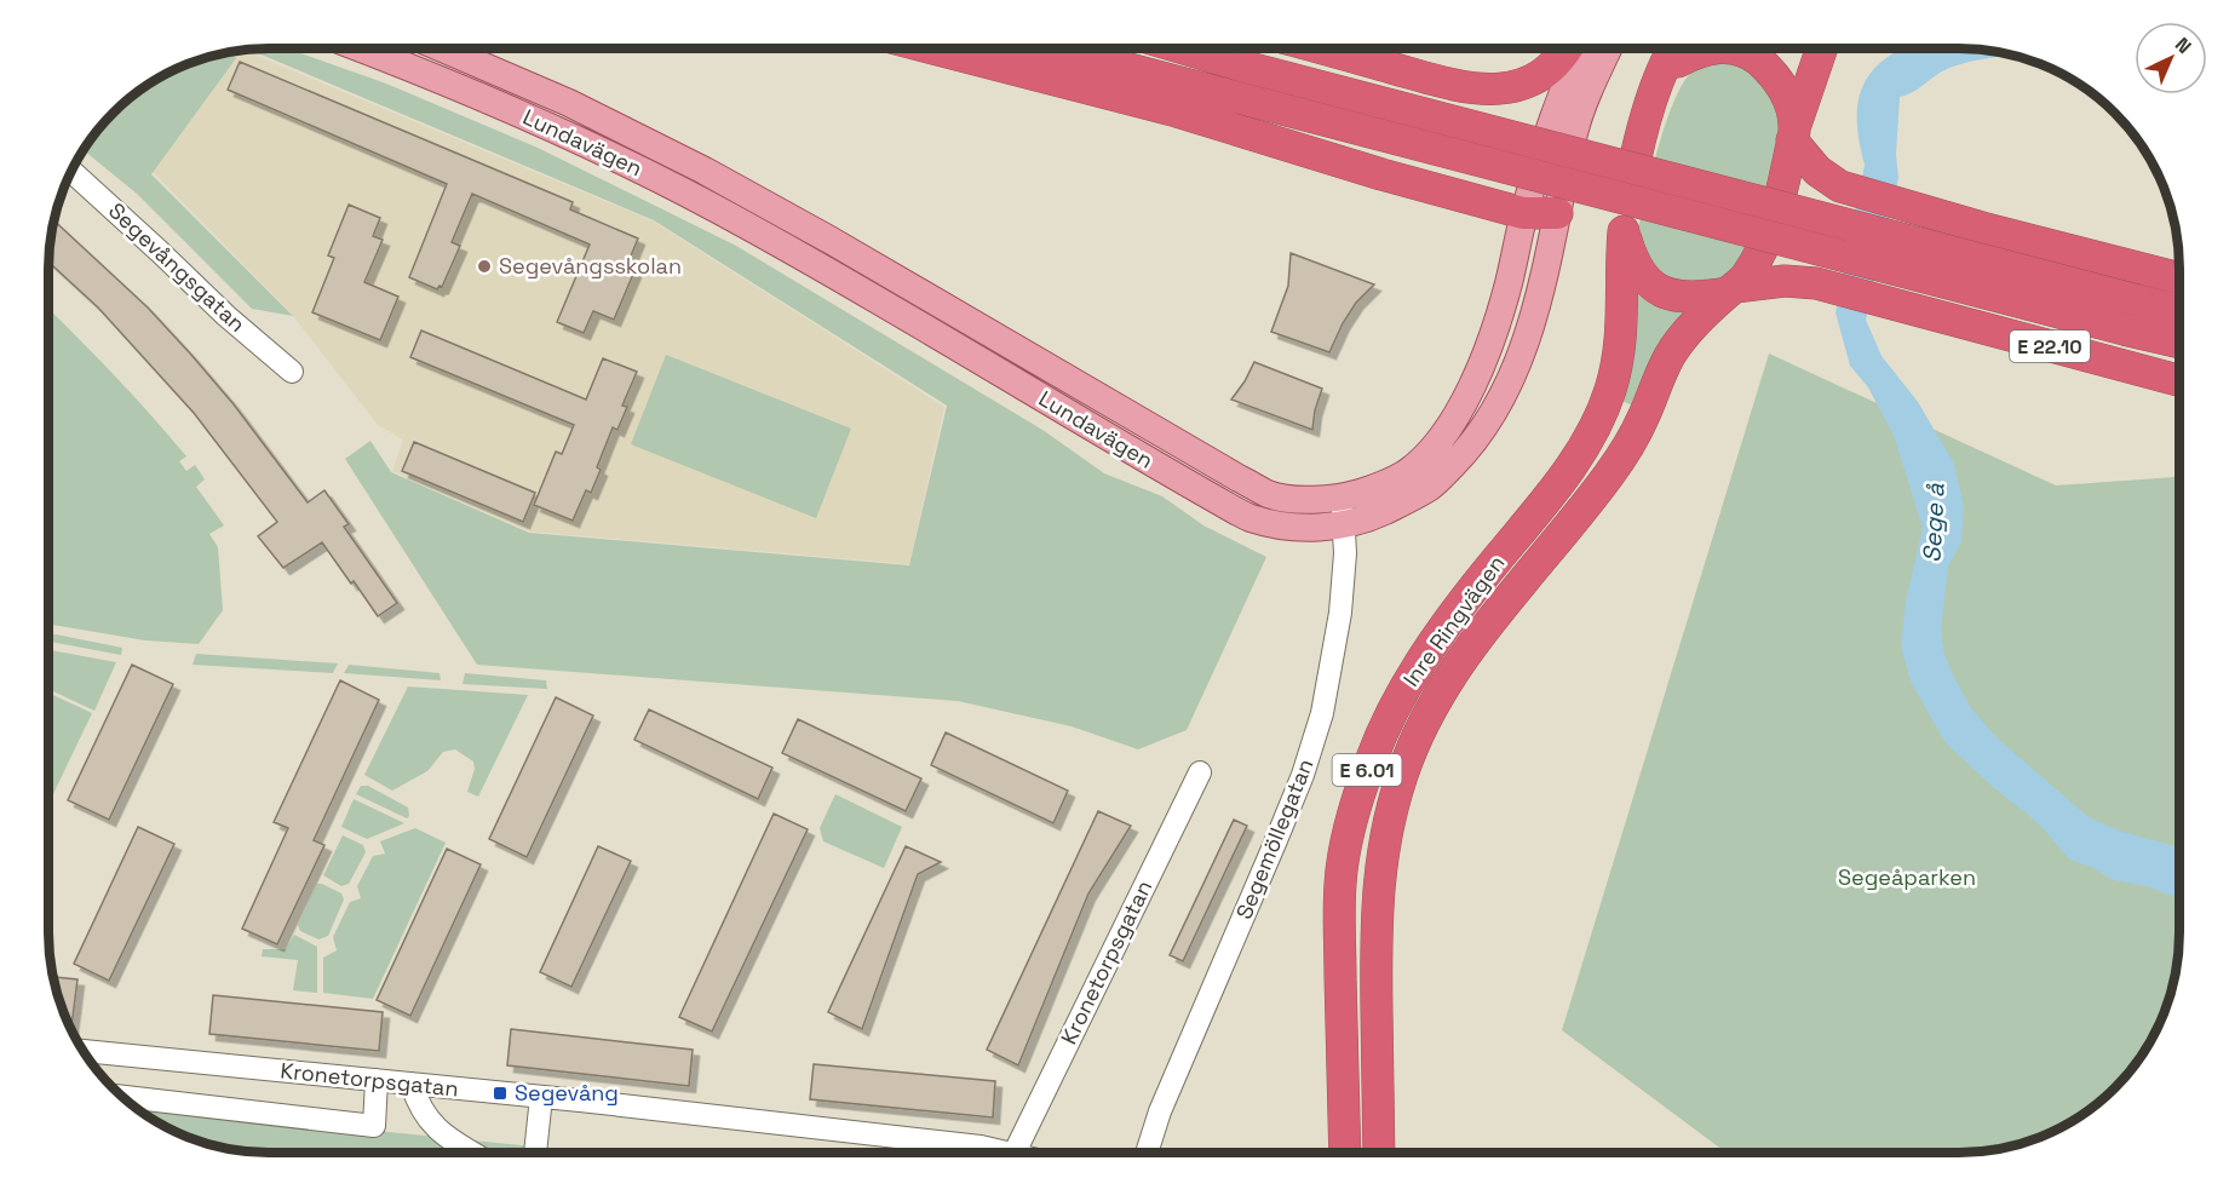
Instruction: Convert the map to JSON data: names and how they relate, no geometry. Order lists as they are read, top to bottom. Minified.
{"streets":{"highway":["E 22.10","Inre Ringvägen","E 6.01"],"main road":["Lundavägen"],"street":["Segevångsgatan","Segemöllegatan","Kronetorpsgatan"]},"crossings":[["Lundavägen","Segemöllegatan"],["E 22.10","Inre Ringvägen"]],"water":["Sege å"],"parks":["Segeåparken"],"places":{"other":["Segevångsskolan"],"transit":["Segevång"]},"north":"top right"}
